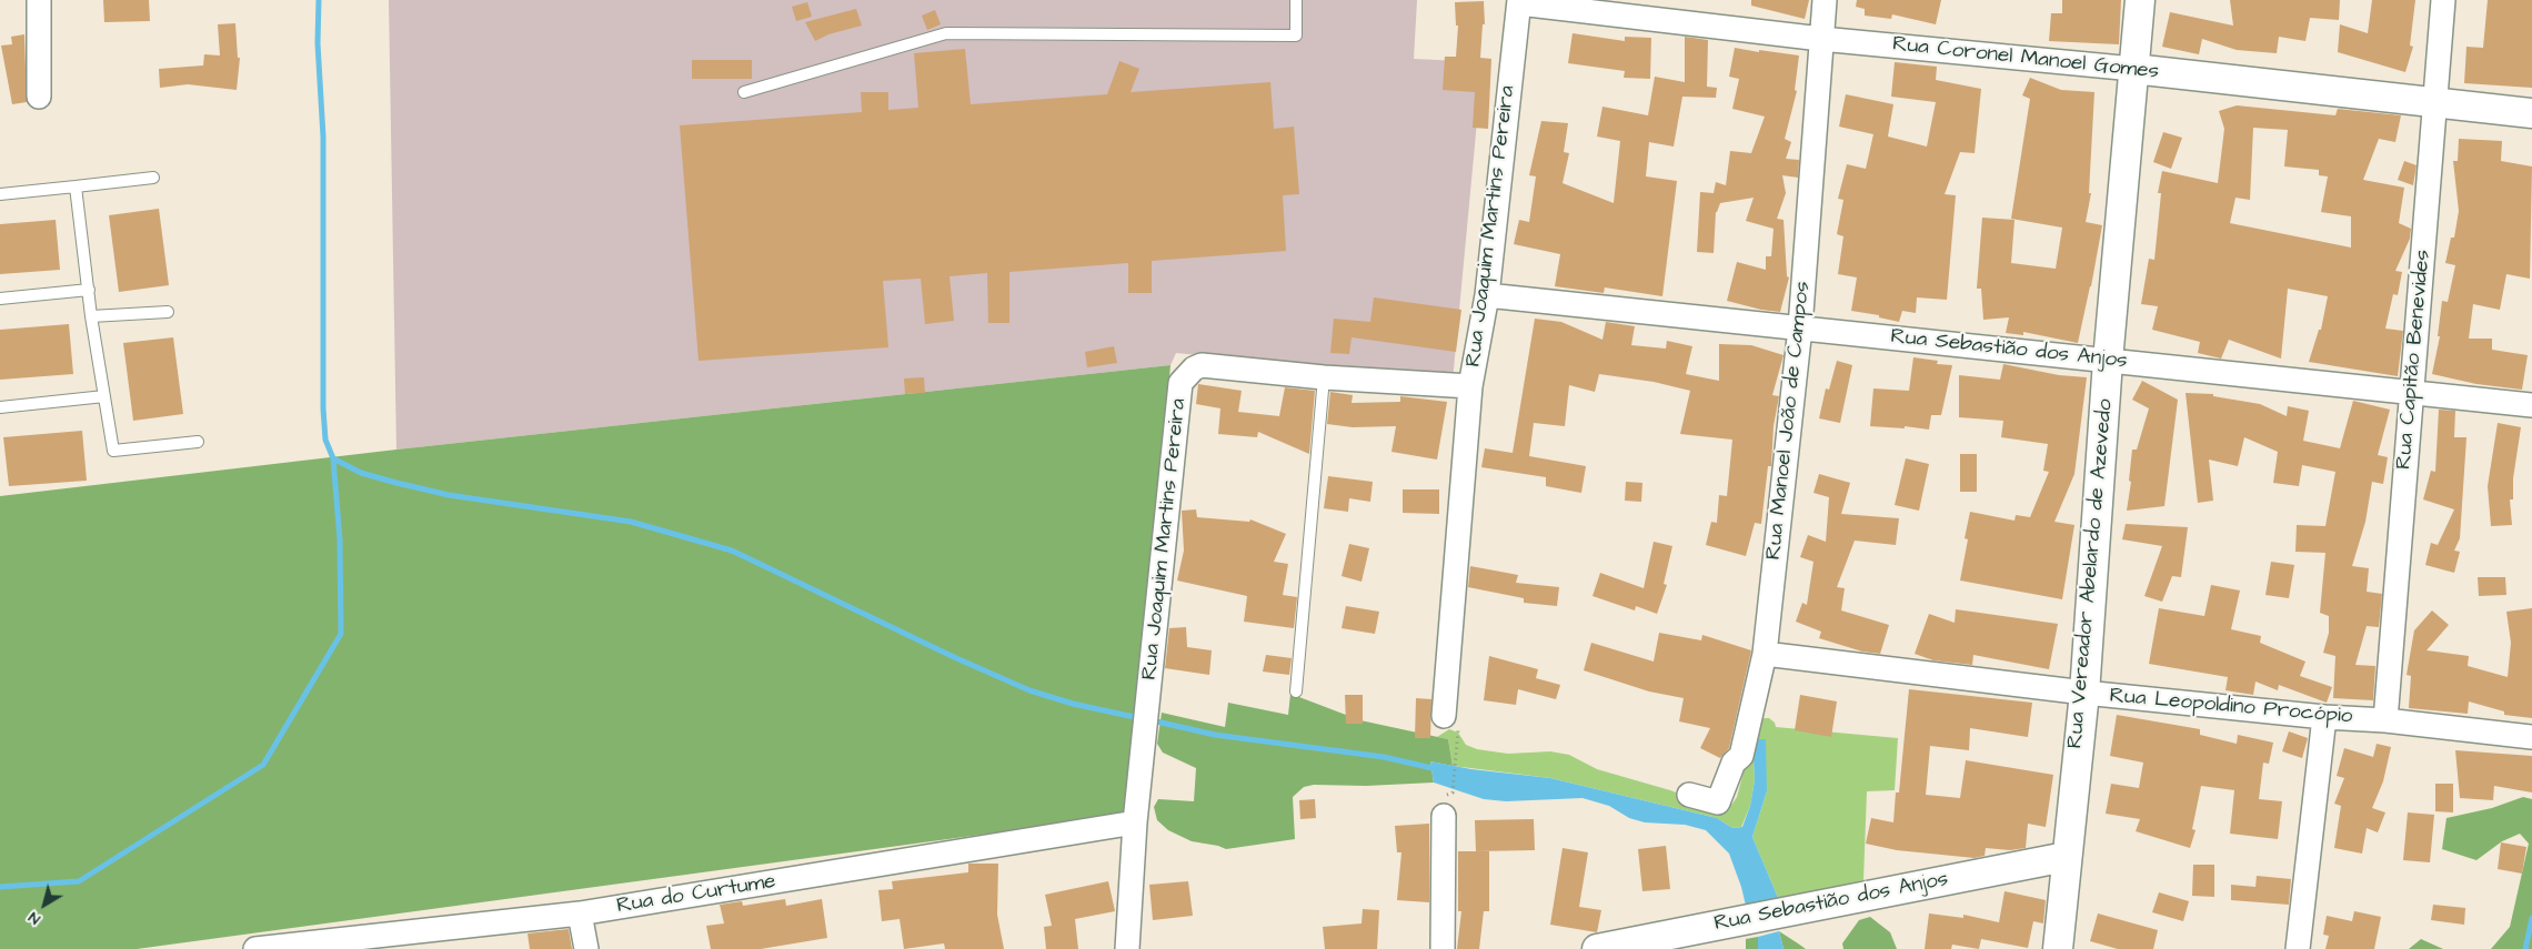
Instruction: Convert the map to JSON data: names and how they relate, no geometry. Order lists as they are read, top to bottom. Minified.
{"streets":{"street":["Rua Coronel Manoel Gomes","Rua Joaquim Martins Pereira","Rua Sebastião dos Anjos","Rua Capitão Benevides","Rua Manoel João de Campos","Rua Vereador Abelardo de Azevedo","Rua Leopoldino Procópio","Rua do Curtume"]},"crossings":[["Rua Coronel Manoel Gomes","Rua Joaquim Martins Pereira"],["Rua Coronel Manoel Gomes","Rua Capitão Benevides"],["Rua Coronel Manoel Gomes","Rua Manoel João de Campos"],["Rua Coronel Manoel Gomes","Rua Vereador Abelardo de Azevedo"],["Rua Joaquim Martins Pereira","Rua Sebastião dos Anjos"],["Rua Joaquim Martins Pereira","Rua do Curtume"],["Rua Sebastião dos Anjos","Rua Capitão Benevides"],["Rua Sebastião dos Anjos","Rua Manoel João de Campos"],["Rua Sebastião dos Anjos","Rua Vereador Abelardo de Azevedo"],["Rua Capitão Benevides","Rua Leopoldino Procópio"],["Rua Manoel João de Campos","Rua Leopoldino Procópio"],["Rua Vereador Abelardo de Azevedo","Rua Leopoldino Procópio"]],"north":"bottom left"}
